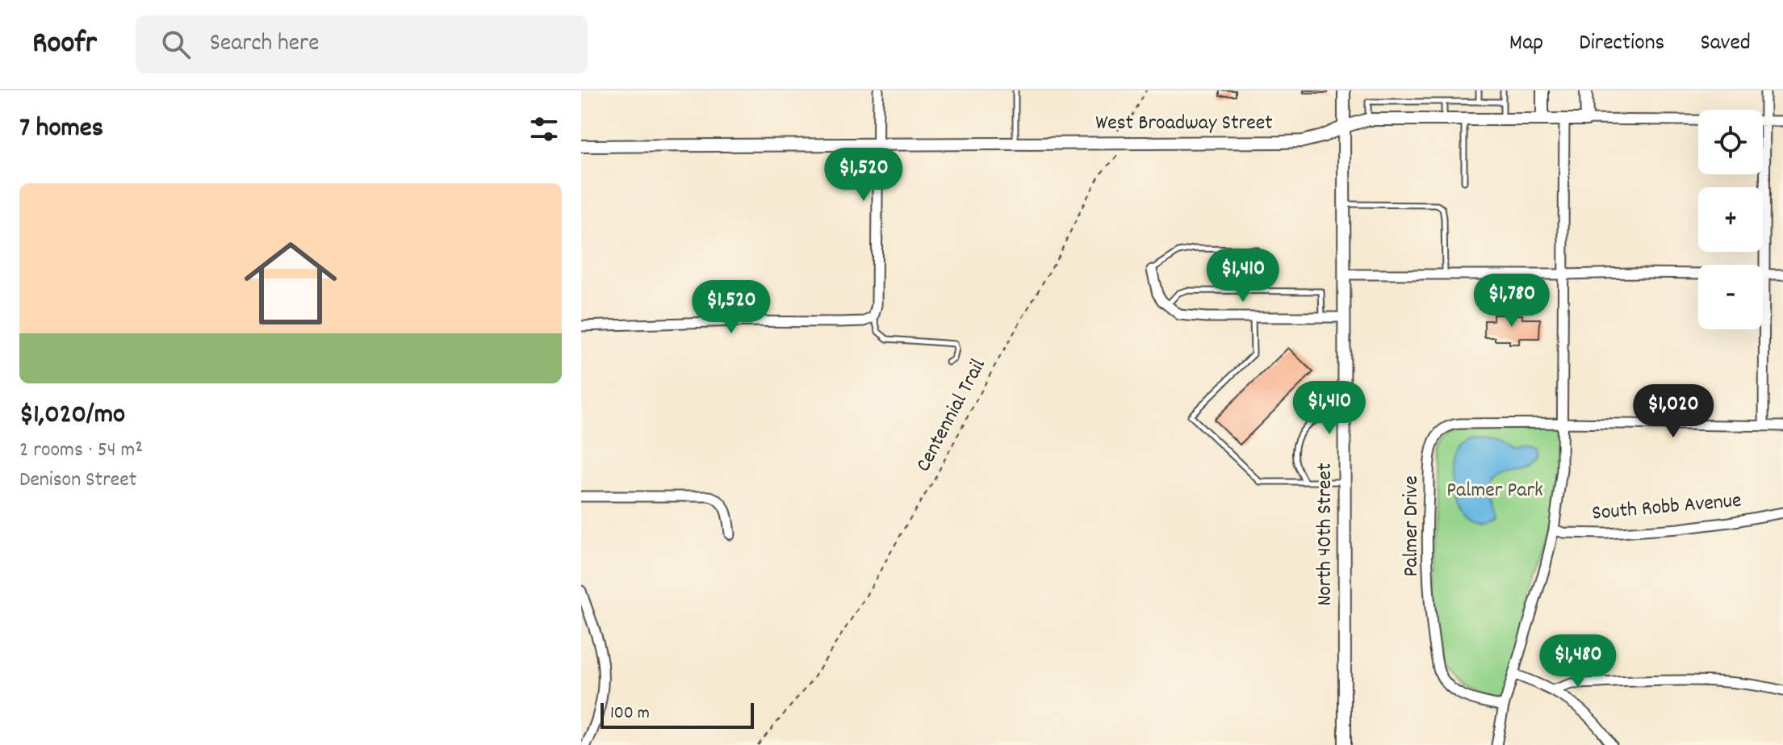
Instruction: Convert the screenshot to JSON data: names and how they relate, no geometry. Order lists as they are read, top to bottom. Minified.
{"streets":{"street":["West Broadway Street","South Robb Avenue","Palmer Drive","North 40th Street"],"path":["Centennial Trail"]},"crossings":[["West Broadway Street","Centennial Trail"],["West Broadway Street","North 40th Street"]],"parks":["Palmer Park"],"scale_bar":"100 m","page":{"header":"Roofr","search":"Search here","nav":["Map","Directions","Saved"],"heading":"7 homes","map_buttons":["+","−"],"price":["$1,520","$1,410","$1,780","$1,520","$1,410","$1,020","$1,480"],"list":[{"name":"$1,020/mo","note":"2 rooms · 54 m² · Denison Street"}],"scale":"100 m"}}
